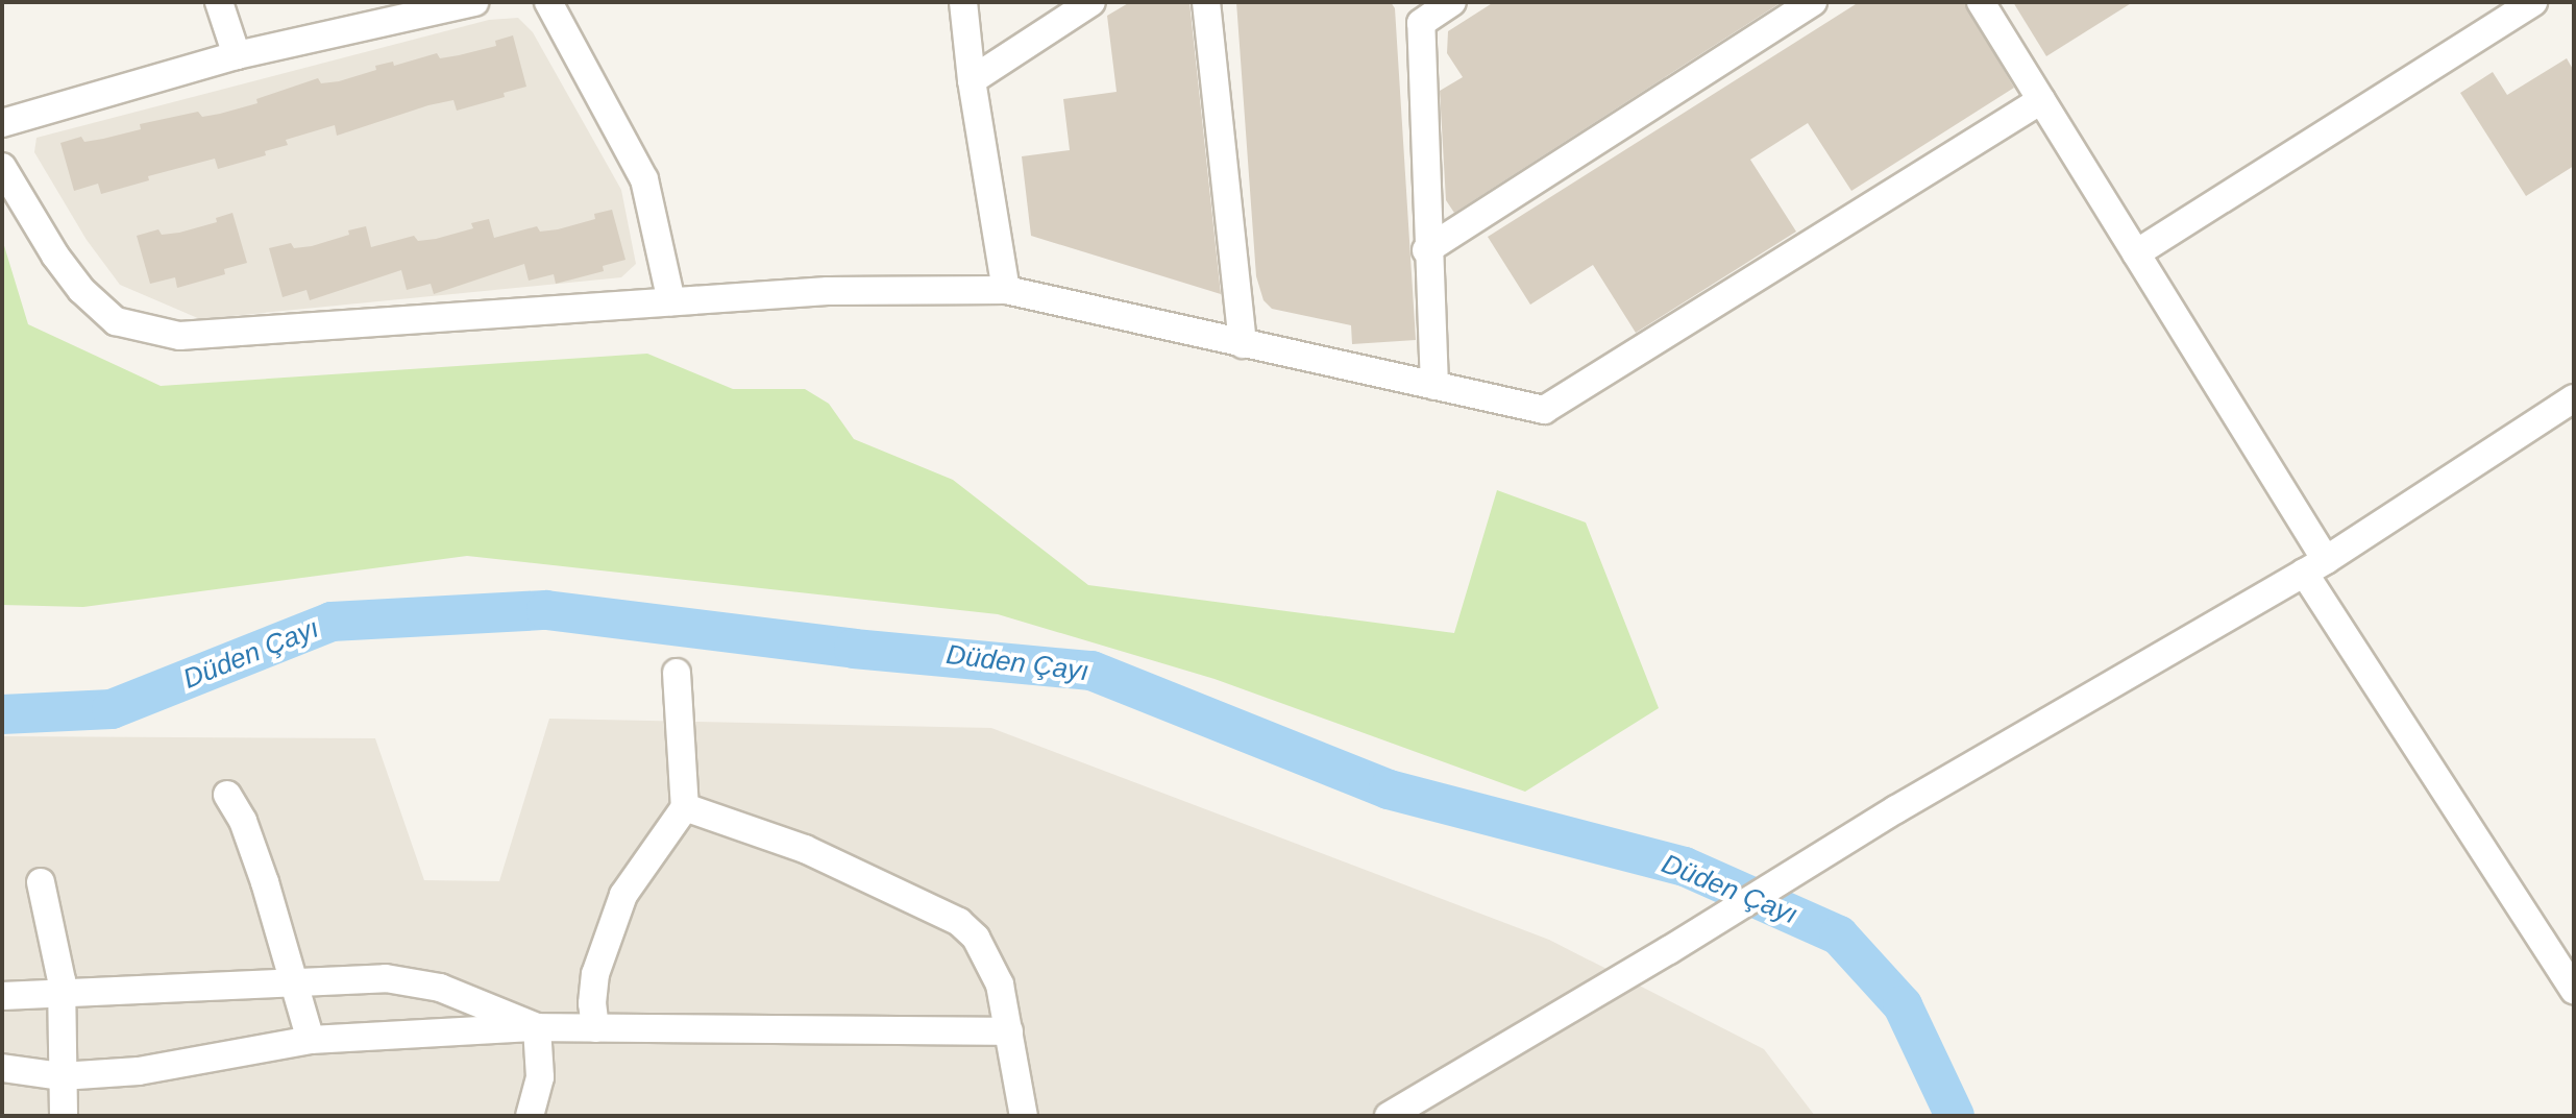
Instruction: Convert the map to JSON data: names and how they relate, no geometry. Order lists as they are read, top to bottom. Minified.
{"water":["Düden Çayı"]}
